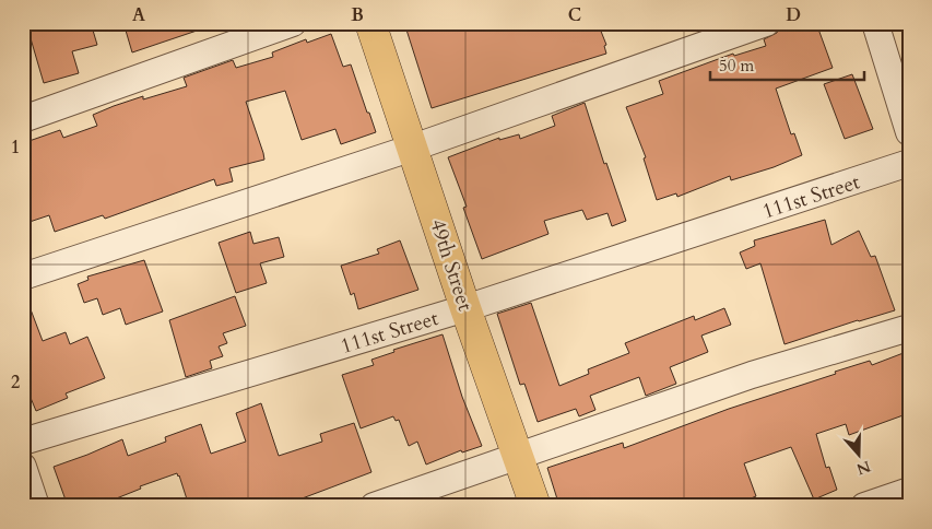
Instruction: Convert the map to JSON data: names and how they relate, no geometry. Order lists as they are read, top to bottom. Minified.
{"streets":{"main road":["49th Street"],"street":["111st Street"]},"crossings":[["111st Street","49th Street"]],"scale_bar":"50 m","north":"bottom","grid":{"columns":["A","B","C","D"],"rows":["1","2"]}}
